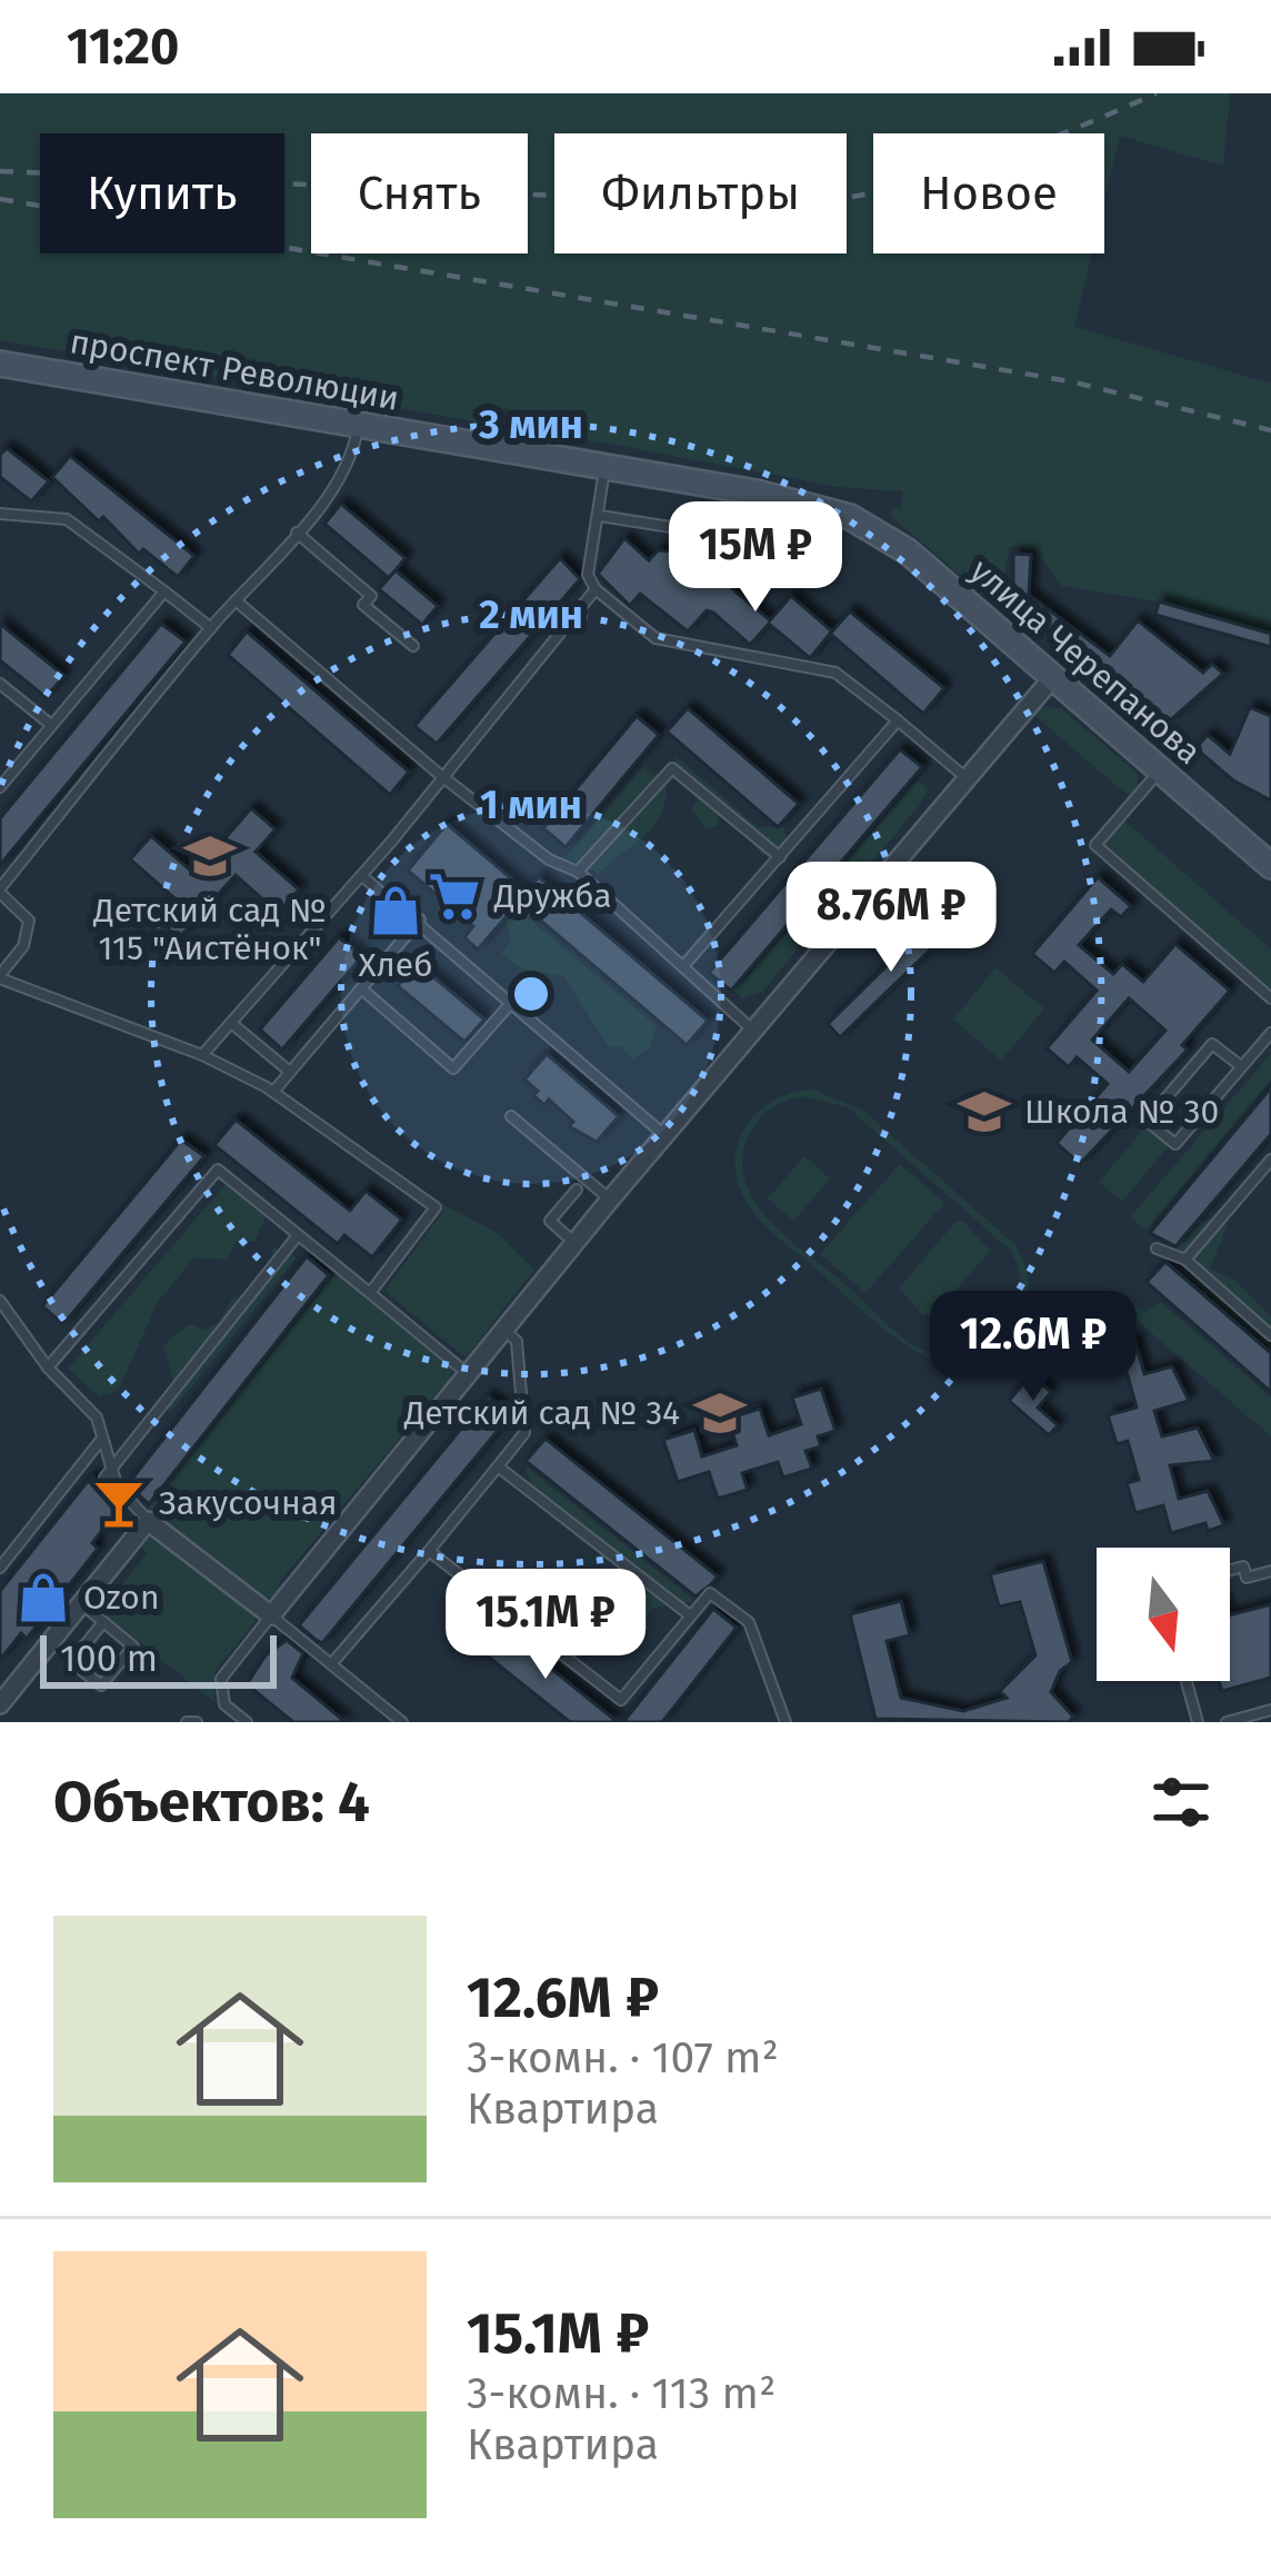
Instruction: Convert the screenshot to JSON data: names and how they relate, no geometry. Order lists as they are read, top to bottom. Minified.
{"streets":{"main road":["проспект Революции","улица Черепанова"]},"crossings":[["проспект Революции","улица Черепанова"]],"places":{"school or university":["Детский сад № 115 \"Аистёнок\"","Школа № 30","Детский сад № 34"],"supermarket":["Дружба"],"shop":["Хлеб","Ozon"],"bar":["Закусочная"]},"scale_bar":"100 m","north":"bottom","page":{"status":"11:20","chip":["Купить","Снять","Фильтры","Новое"],"price":["15M ₽","8.76M ₽","12.6M ₽","15.1M ₽"],"scale":"100 m","heading":"Объектов: 4","list":[{"name":"12.6M ₽","note":"3-комн. · 107 m² · Квартира"},{"name":"15.1M ₽","note":"3-комн. · 113 m² · Квартира"}]},"rings":["3 мин","2 мин","1 мин"]}
